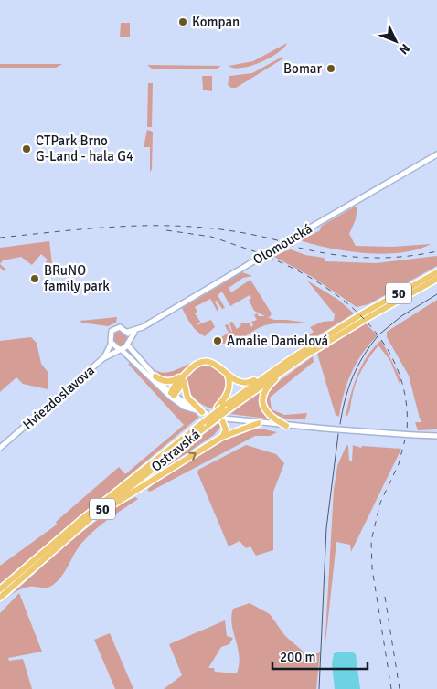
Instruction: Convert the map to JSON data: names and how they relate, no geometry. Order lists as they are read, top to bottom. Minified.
{"streets":{"highway":["50","Ostravská"],"main road":["Olomoucká","Hviezdoslavova"]},"crossings":[["Olomoucká","Hviezdoslavova"],["50","Ostravská"]],"places":["Kompan","Bomar","CTPark Brno G-Land - hala G4","BRuNO family park","Amalie Danielová"],"scale_bar":"200 m","north":"bottom right"}
